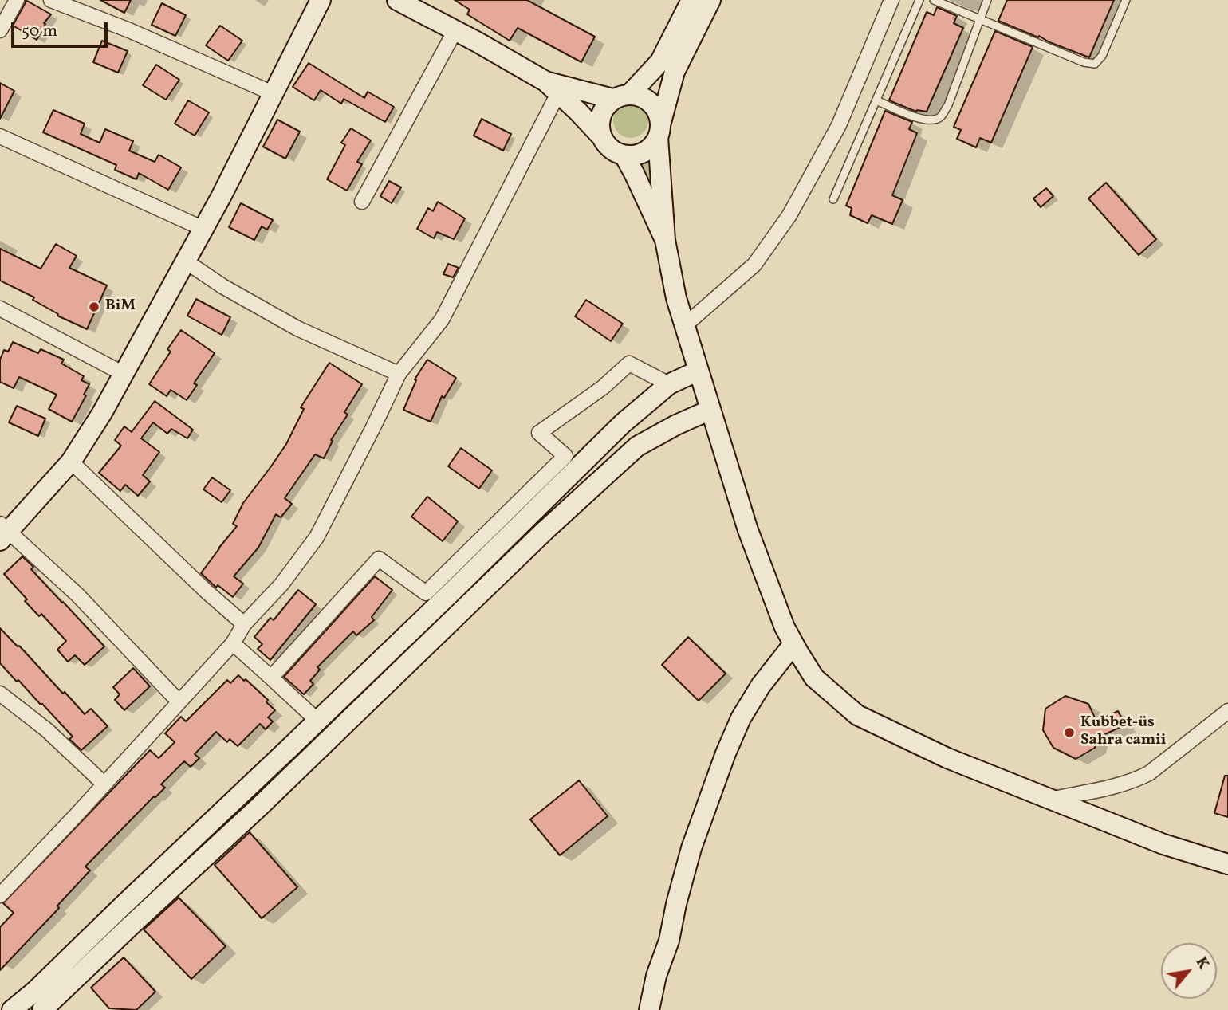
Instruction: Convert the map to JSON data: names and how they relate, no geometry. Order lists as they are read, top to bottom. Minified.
{"places":["BiM","Kubbet-üs Sahra camii"],"scale_bar":"50 m","north":"top right"}
